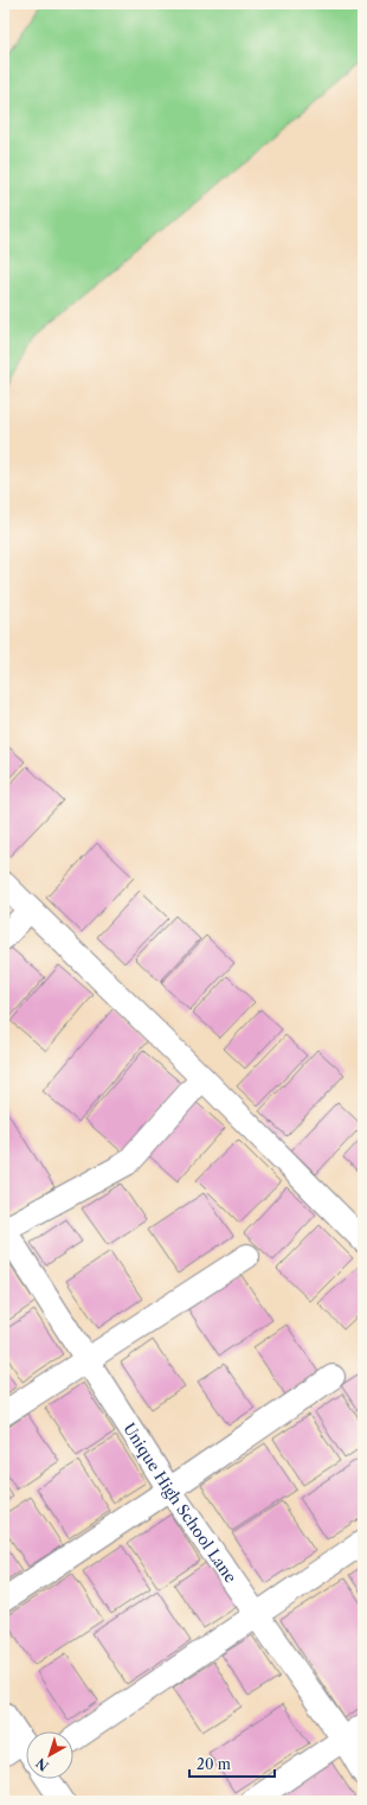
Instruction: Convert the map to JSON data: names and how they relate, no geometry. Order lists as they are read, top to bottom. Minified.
{"streets":{"street":["Unique High School Lane"]},"scale_bar":"20 m","north":"bottom left"}
